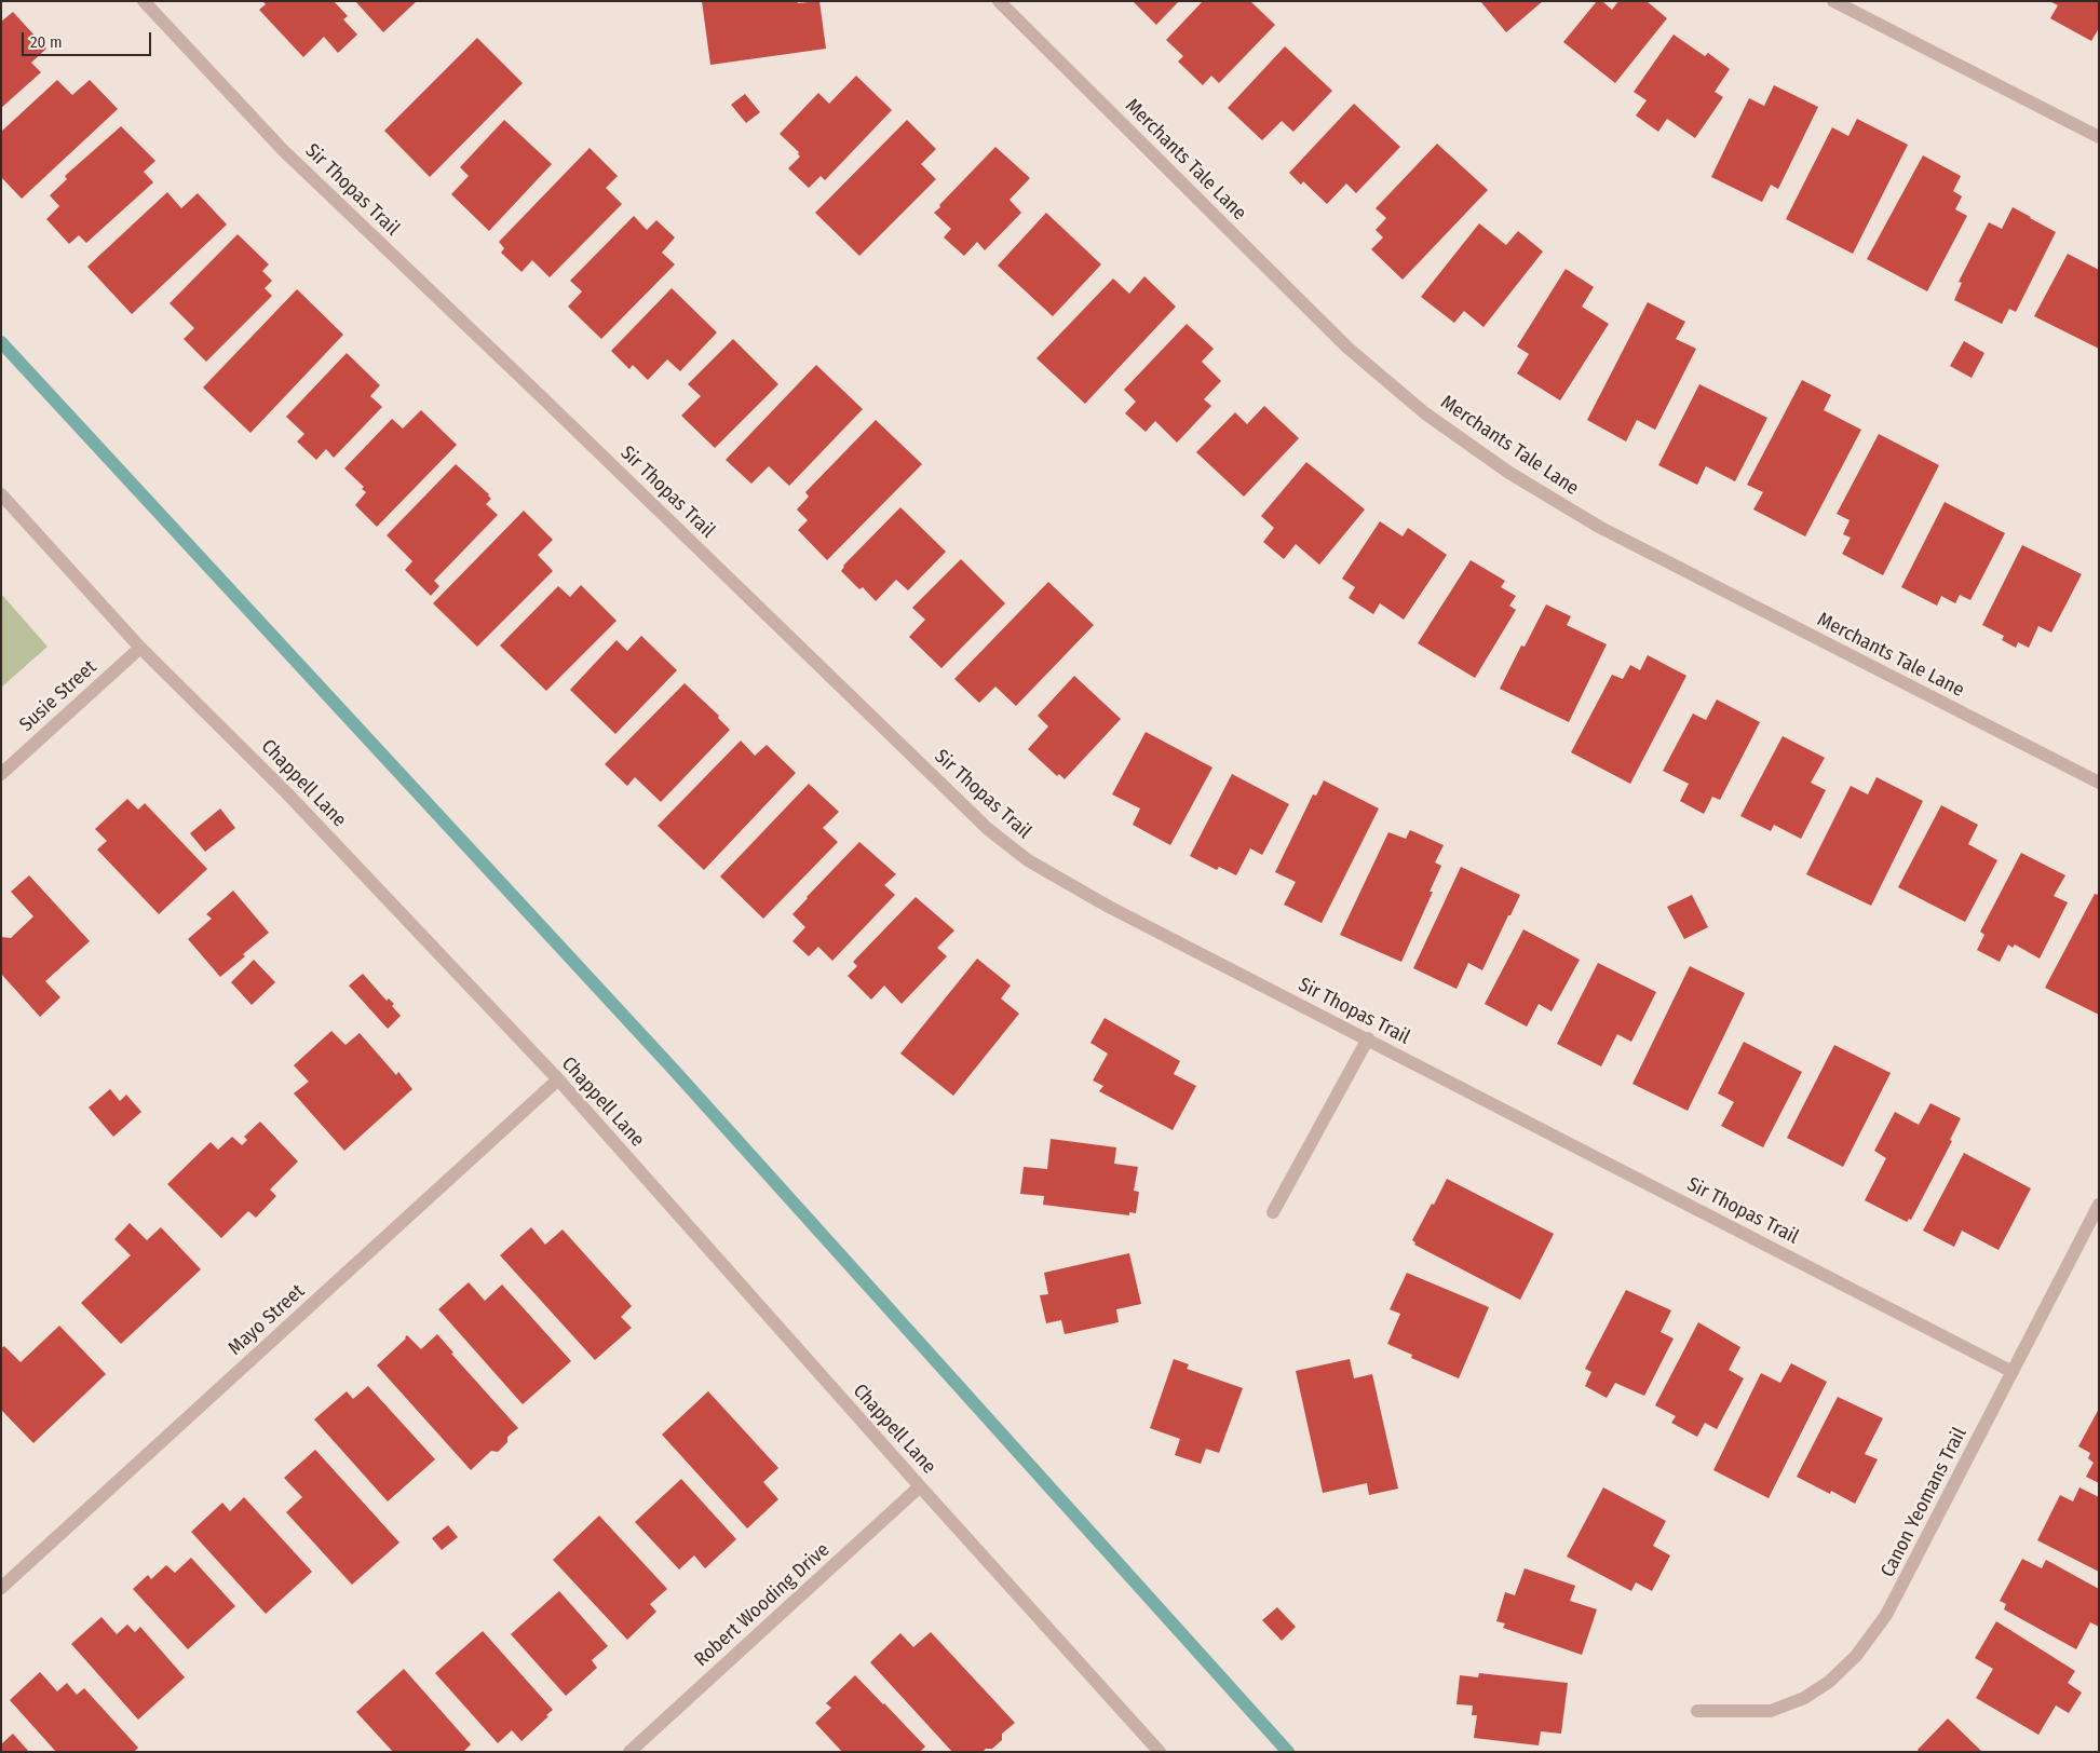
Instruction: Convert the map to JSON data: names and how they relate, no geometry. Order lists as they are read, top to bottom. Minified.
{"streets":{"street":["Merchants Tale Lane","Sir Thopas Trail","Susie Street","Chappell Lane","Mayo Street","Canon Yeomans Trail","Robert Wooding Drive"]},"crossings":[["Sir Thopas Trail","Canon Yeomans Trail"],["Susie Street","Chappell Lane"],["Chappell Lane","Mayo Street"],["Chappell Lane","Robert Wooding Drive"]],"scale_bar":"20 m"}
